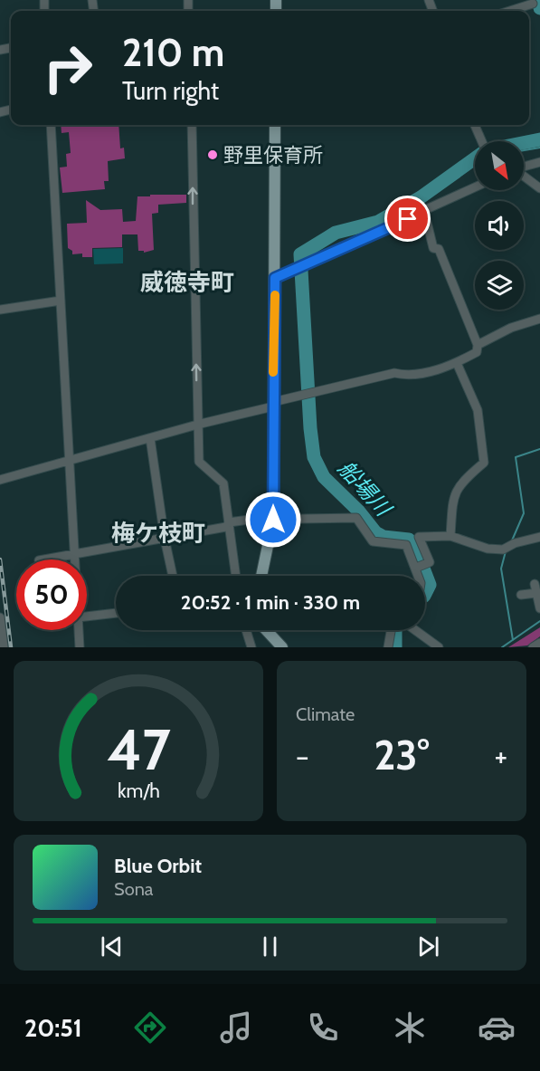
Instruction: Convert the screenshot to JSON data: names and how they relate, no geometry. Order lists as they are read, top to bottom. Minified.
{"districts":["威徳寺町","梅ケ枝町"],"water":["船場川"],"places":["野里保育所"],"north":"bottom right","page":{"turn":["210 m","Turn right"],"limit":"50","trip":"20:52 · 1 min · 330 m","tile":"Climate","heat":["−","23°","+"],"song":["Blue Orbit","Sona"],"tabs":"20:51","gauge":["47","km/h"]}}
